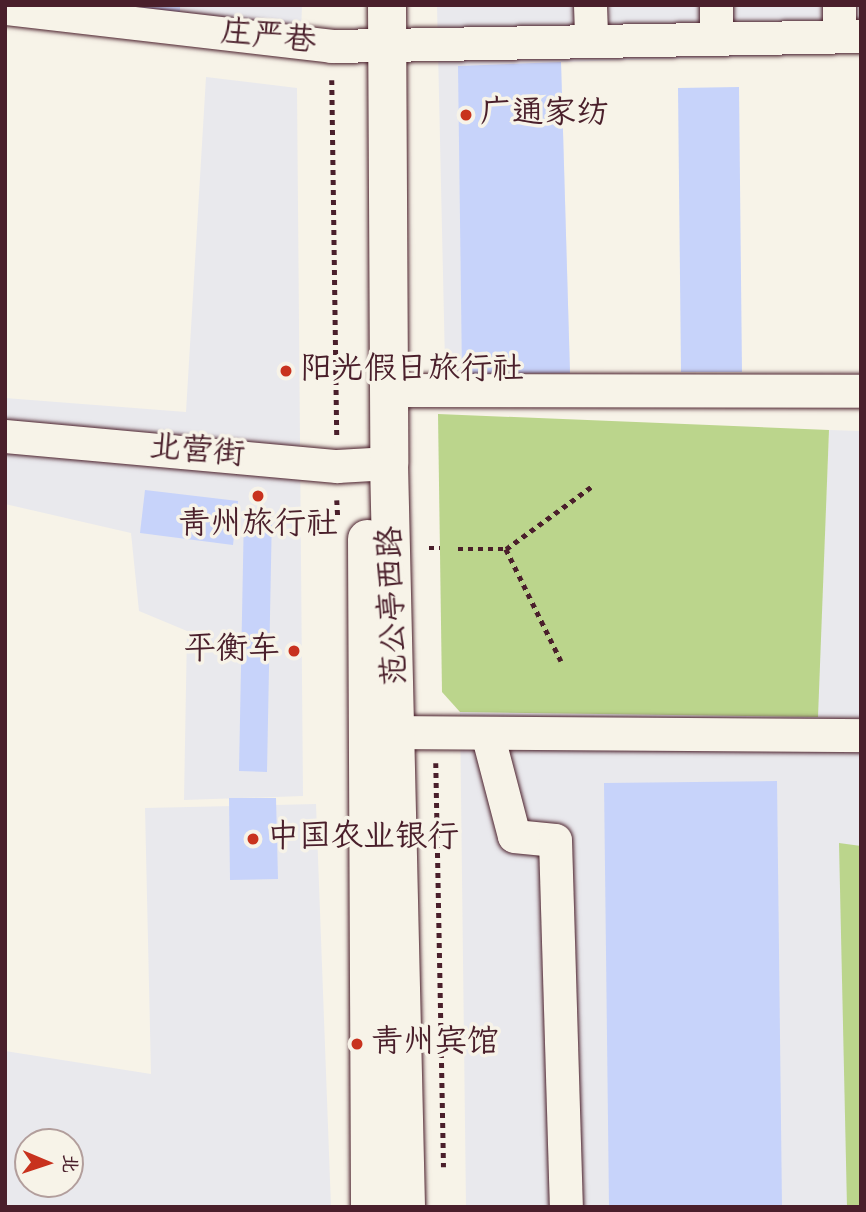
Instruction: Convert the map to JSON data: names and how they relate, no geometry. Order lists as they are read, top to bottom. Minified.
{"streets":{"main road":["范公亭西路"],"street":["庄严巷","北营街"]},"crossings":[["庄严巷","范公亭西路"],["北营街","范公亭西路"]],"places":["广通家纺","阳光假日旅行社","青州旅行社","平衡车","中国农业银行","青州宾馆"],"north":"right"}
